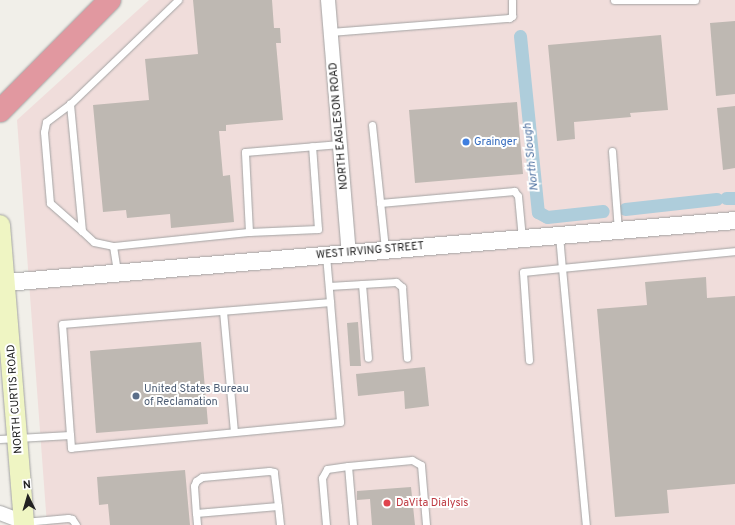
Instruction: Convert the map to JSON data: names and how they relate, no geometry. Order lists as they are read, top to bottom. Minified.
{"streets":{"main road":["NORTH CURTIS ROAD"],"street":["NORTH EAGLESON ROAD","WEST IRVING STREET"]},"crossings":[["NORTH EAGLESON ROAD","WEST IRVING STREET"],["WEST IRVING STREET","NORTH CURTIS ROAD"]],"water":["North Slough"],"places":["Grainger","United States Bureau of Reclamation","DaVita Dialysis"],"north":"top"}
